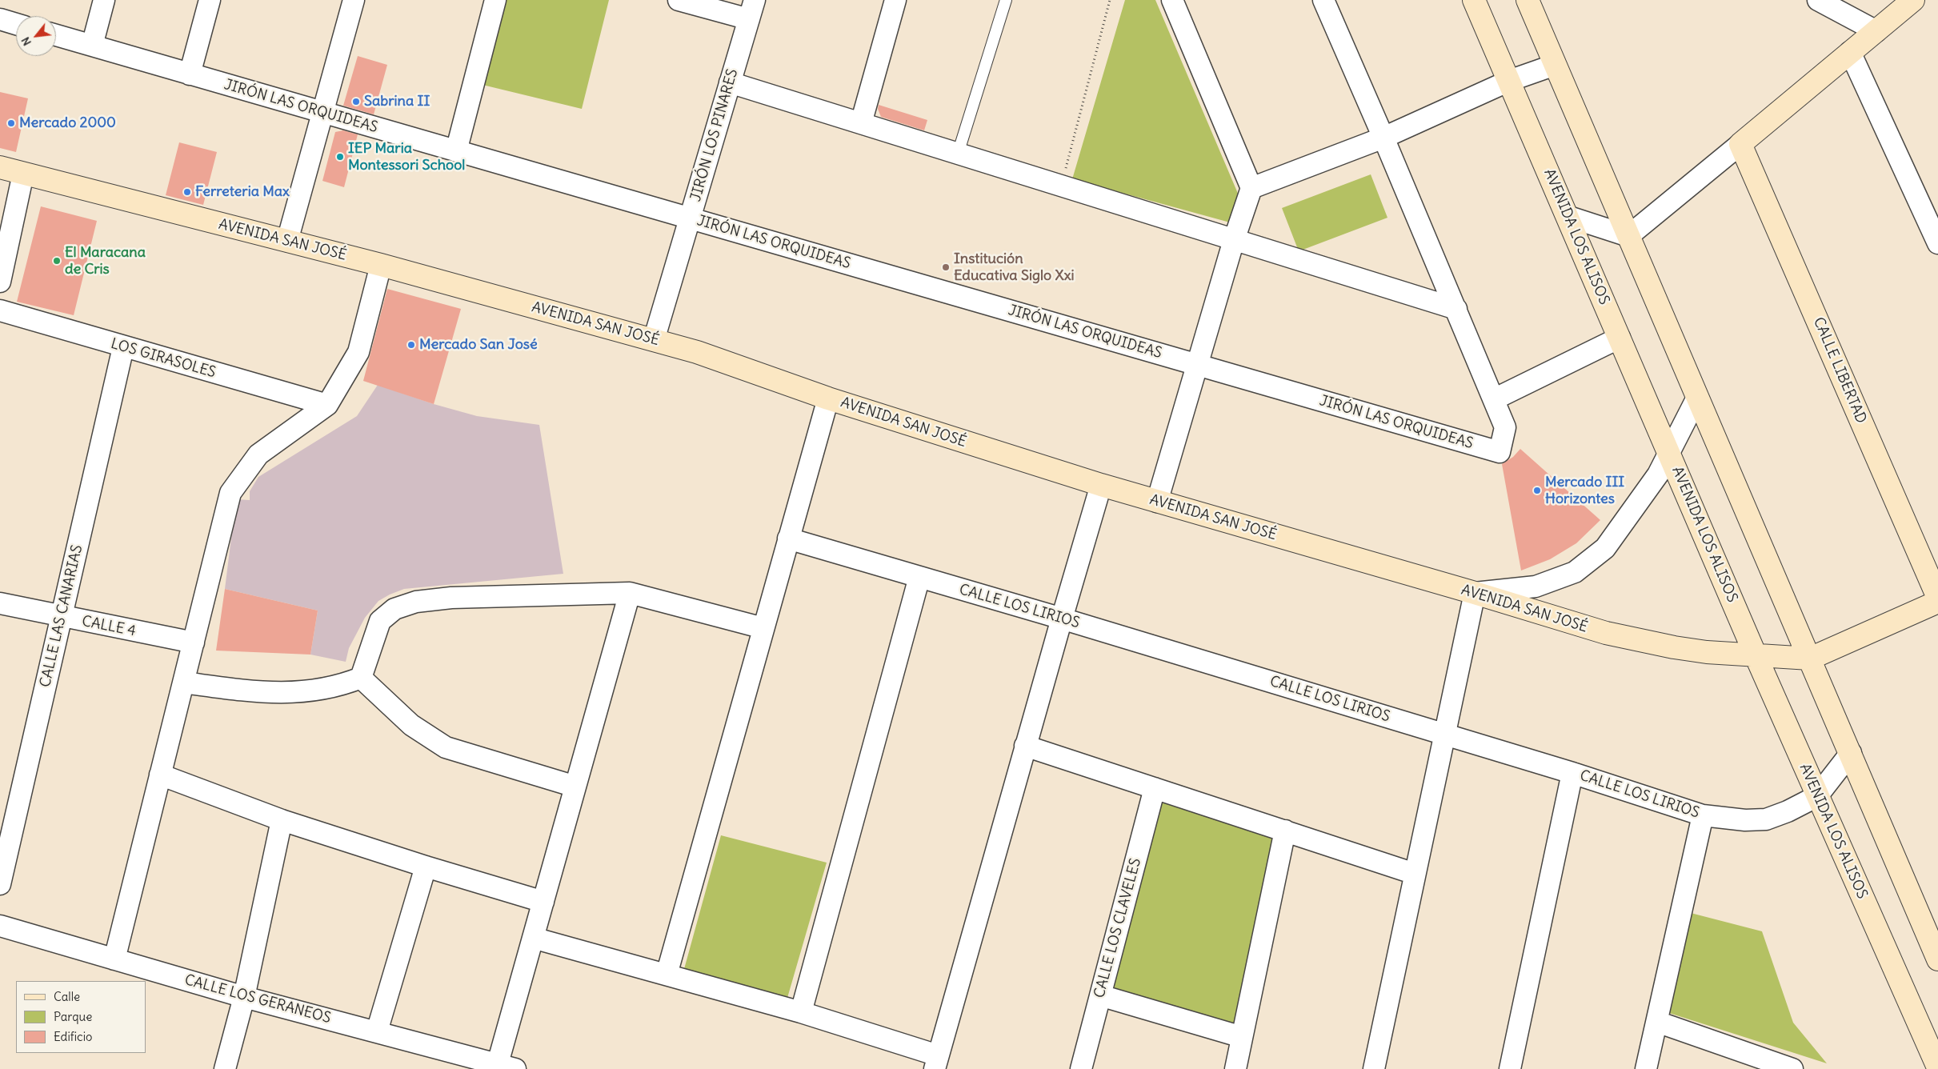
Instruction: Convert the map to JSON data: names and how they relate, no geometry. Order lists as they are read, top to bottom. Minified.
{"streets":{"street":["JIRÓN LAS ORQUIDEAS","JIRÓN LOS PINARES","AVENIDA LOS ALISOS","AVENIDA SAN JOSÉ","LOS GIRASOLES","CALLE LIBERTAD","CALLE LOS LIRIOS","CALLE LAS CANARIAS","CALLE 4","CALLE LOS CLAVELES","CALLE LOS GERANEOS"]},"crossings":[["JIRÓN LAS ORQUIDEAS","JIRÓN LOS PINARES"],["JIRÓN LOS PINARES","AVENIDA SAN JOSÉ"],["AVENIDA LOS ALISOS","AVENIDA SAN JOSÉ"],["AVENIDA LOS ALISOS","CALLE LOS LIRIOS"],["LOS GIRASOLES","CALLE LAS CANARIAS"],["CALLE LAS CANARIAS","CALLE 4"]],"places":["Sabrina II","Mercado 2000","IEP Maria Montessori School","Ferreteria Max","El Maracana de Cris","Institución Educativa Siglo Xxi","Mercado San José","Mercado III Horizontes"],"legend":["Calle","Parque","Edificio"],"north":"bottom left"}
